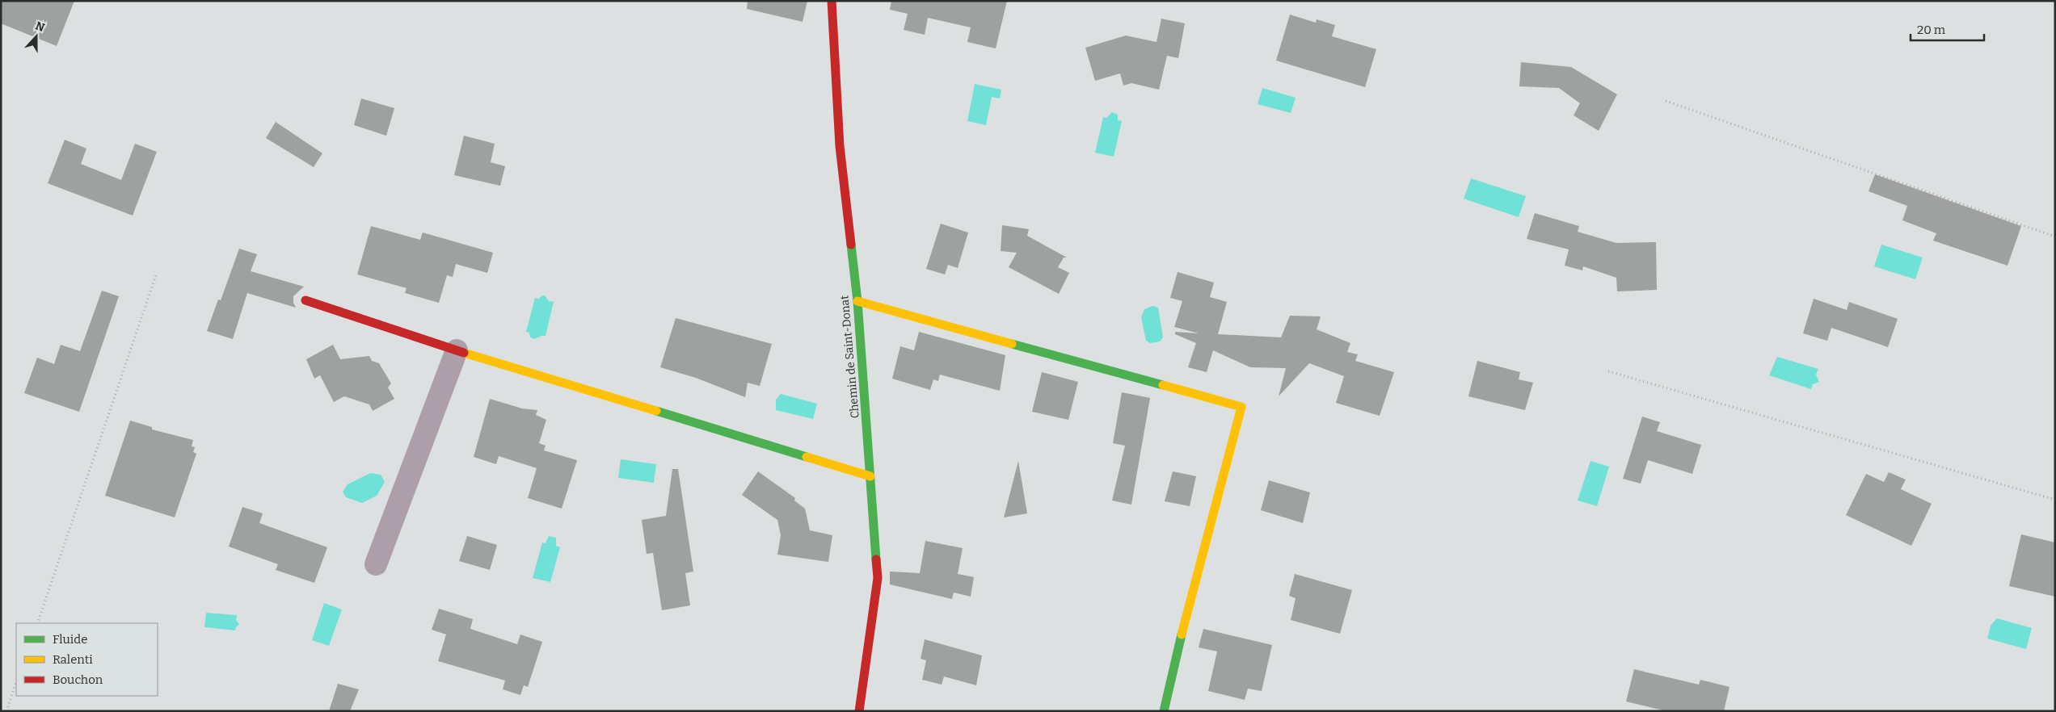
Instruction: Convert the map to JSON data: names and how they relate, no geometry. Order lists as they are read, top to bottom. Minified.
{"streets":{"street":["Chemin de Saint-Donat"]},"legend":["Fluide","Ralenti","Bouchon"],"scale_bar":"20 m","north":"top"}
